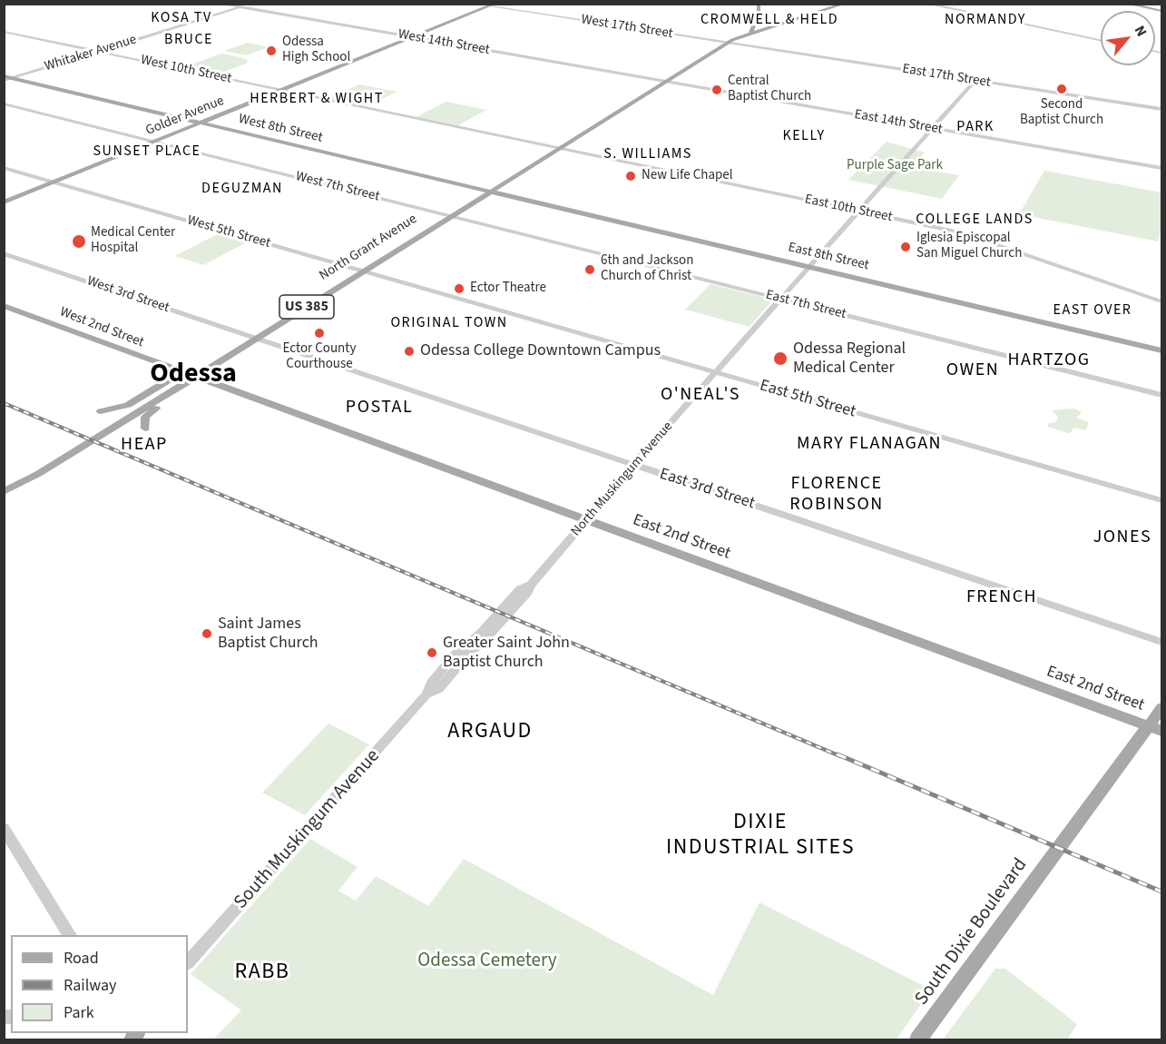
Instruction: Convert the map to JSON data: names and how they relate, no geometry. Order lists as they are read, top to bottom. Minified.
{"streets":{"main road":["Golder Avenue","West 8th Street","North Grant Avenue","East 8th Street","US 385","West 2nd Street","East 2nd Street","South Dixie Boulevard"],"street":["West 17th Street","West 14th Street","Whitaker Avenue","West 10th Street","East 17th Street","East 14th Street","West 7th Street","East 10th Street","West 5th Street","West 3rd Street","East 7th Street","East 5th Street","North Muskingum Avenue","East 3rd Street","South Muskingum Avenue"]},"crossings":[["West 17th Street","East 17th Street"],["West 17th Street","Golder Avenue"],["West 17th Street","North Grant Avenue"],["West 14th Street","Whitaker Avenue"],["West 14th Street","Golder Avenue"],["West 14th Street","East 14th Street"],["West 14th Street","North Grant Avenue"],["Whitaker Avenue","West 10th Street"],["Whitaker Avenue","West 8th Street"],["West 10th Street","Golder Avenue"],["West 10th Street","East 10th Street"],["West 10th Street","North Grant Avenue"],["East 17th Street","North Grant Avenue"],["East 17th Street","North Muskingum Avenue"],["Golder Avenue","West 8th Street"],["Golder Avenue","West 7th Street"],["Golder Avenue","West 5th Street"],["East 14th Street","North Grant Avenue"],["East 14th Street","North Muskingum Avenue"],["West 8th Street","North Grant Avenue"],["West 8th Street","East 8th Street"],["West 7th Street","North Grant Avenue"],["West 7th Street","East 7th Street"],["East 10th Street","North Grant Avenue"],["East 10th Street","North Muskingum Avenue"],["West 5th Street","North Grant Avenue"],["West 5th Street","East 5th Street"],["North Grant Avenue","East 8th Street"],["North Grant Avenue","West 3rd Street"],["North Grant Avenue","East 7th Street"],["North Grant Avenue","US 385"],["North Grant Avenue","West 2nd Street"],["North Grant Avenue","East 5th Street"],["North Grant Avenue","East 3rd Street"],["North Grant Avenue","East 2nd Street"],["East 8th Street","North Muskingum Avenue"],["West 3rd Street","East 3rd Street"],["East 7th Street","North Muskingum Avenue"],["West 2nd Street","East 2nd Street"],["East 5th Street","North Muskingum Avenue"],["North Muskingum Avenue","East 3rd Street"],["North Muskingum Avenue","East 2nd Street"],["North Muskingum Avenue","South Muskingum Avenue"],["East 2nd Street","South Dixie Boulevard"]],"districts":["KOSA TV","CROMWELL & HELD","NORMANDY","BRUCE","HERBERT & WIGHT","PARK","KELLY","SUNSET PLACE","S. WILLIAMS","DEGUZMAN","COLLEGE LANDS","EAST OVER","ORIGINAL TOWN","HARTZOG","OWEN","Odessa","O'NEAL'S","POSTAL","MARY FLANAGAN","HEAP","FLORENCE ROBINSON","JONES","FRENCH","ARGAUD","DIXIE INDUSTRIAL SITES","RABB"],"parks":["Purple Sage Park","Odessa Cemetery"],"places":["Odessa High School","Second Baptist Church","Central Baptist Church","New Life Chapel","Medical Center Hospital","Iglesia Episcopal San Miguel Church","6th and Jackson Church of Christ","Ector Theatre","Ector County Courthouse","Odessa College Downtown Campus","Odessa Regional Medical Center","Saint James Baptist Church","Greater Saint John Baptist Church"],"legend":["Road","Railway","Park"],"north":"top right"}
